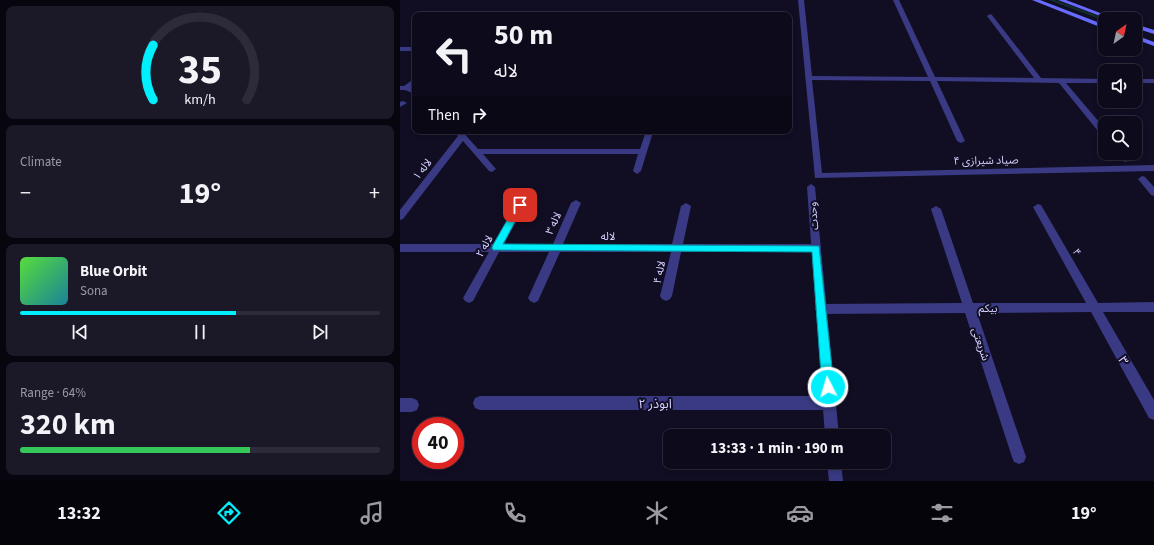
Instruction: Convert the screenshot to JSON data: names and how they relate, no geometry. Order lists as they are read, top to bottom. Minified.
{"streets":{"street":["صیاد شیرازی ۴","لاله ۱","وحدت","لاله ۳","لاله","لاله ۲","۴","لاله ۴","بیکم","شریعتی","۳","ابوذر ۲"]},"crossings":[["وحدت","لاله"],["وحدت","بیکم"],["وحدت","ابوذر ۲"],["لاله ۳","لاله"],["لاله","لاله ۲"],["لاله","لاله ۴"],["۴","بیکم"],["۴","۳"],["بیکم","شریعتی"],["بیکم","۳"]],"north":"top right","page":{"turn":["50 m","لاله"],"then":"Then","tile":["Climate",["Range · 64%","320 km"]],"heat":["−","19°","+"],"song":["Blue Orbit","Sona"],"limit":"40","trip":"13:33 · 1 min · 190 m","tabs":["13:32","19°"],"gauge":["35","km/h"]}}
